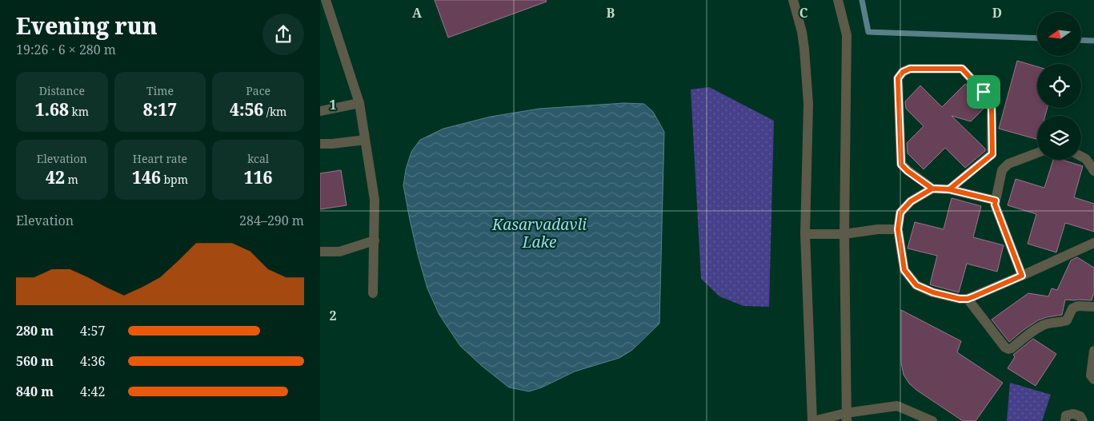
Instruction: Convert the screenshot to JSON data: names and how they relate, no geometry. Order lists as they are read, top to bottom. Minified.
{"water":["Kasarvadavli Lake"],"north":"left","page":{"heading":["Evening run","19:26 · 6 × 280 m"],"stats":[["Distance","1.68 km"],["Time","8:17"],["Pace","4:56 /km"],["Elevation","42 m"],["Heart rate","146 bpm"],["kcal","116"]],"chart":["Elevation","284–290 m"],"list":[{"name":"280 m","note":"4:57"},{"name":"560 m","note":"4:36"},{"name":"840 m","note":"4:42"}]},"grid":{"columns":["A","B","C","D"],"rows":["1","2"]}}
